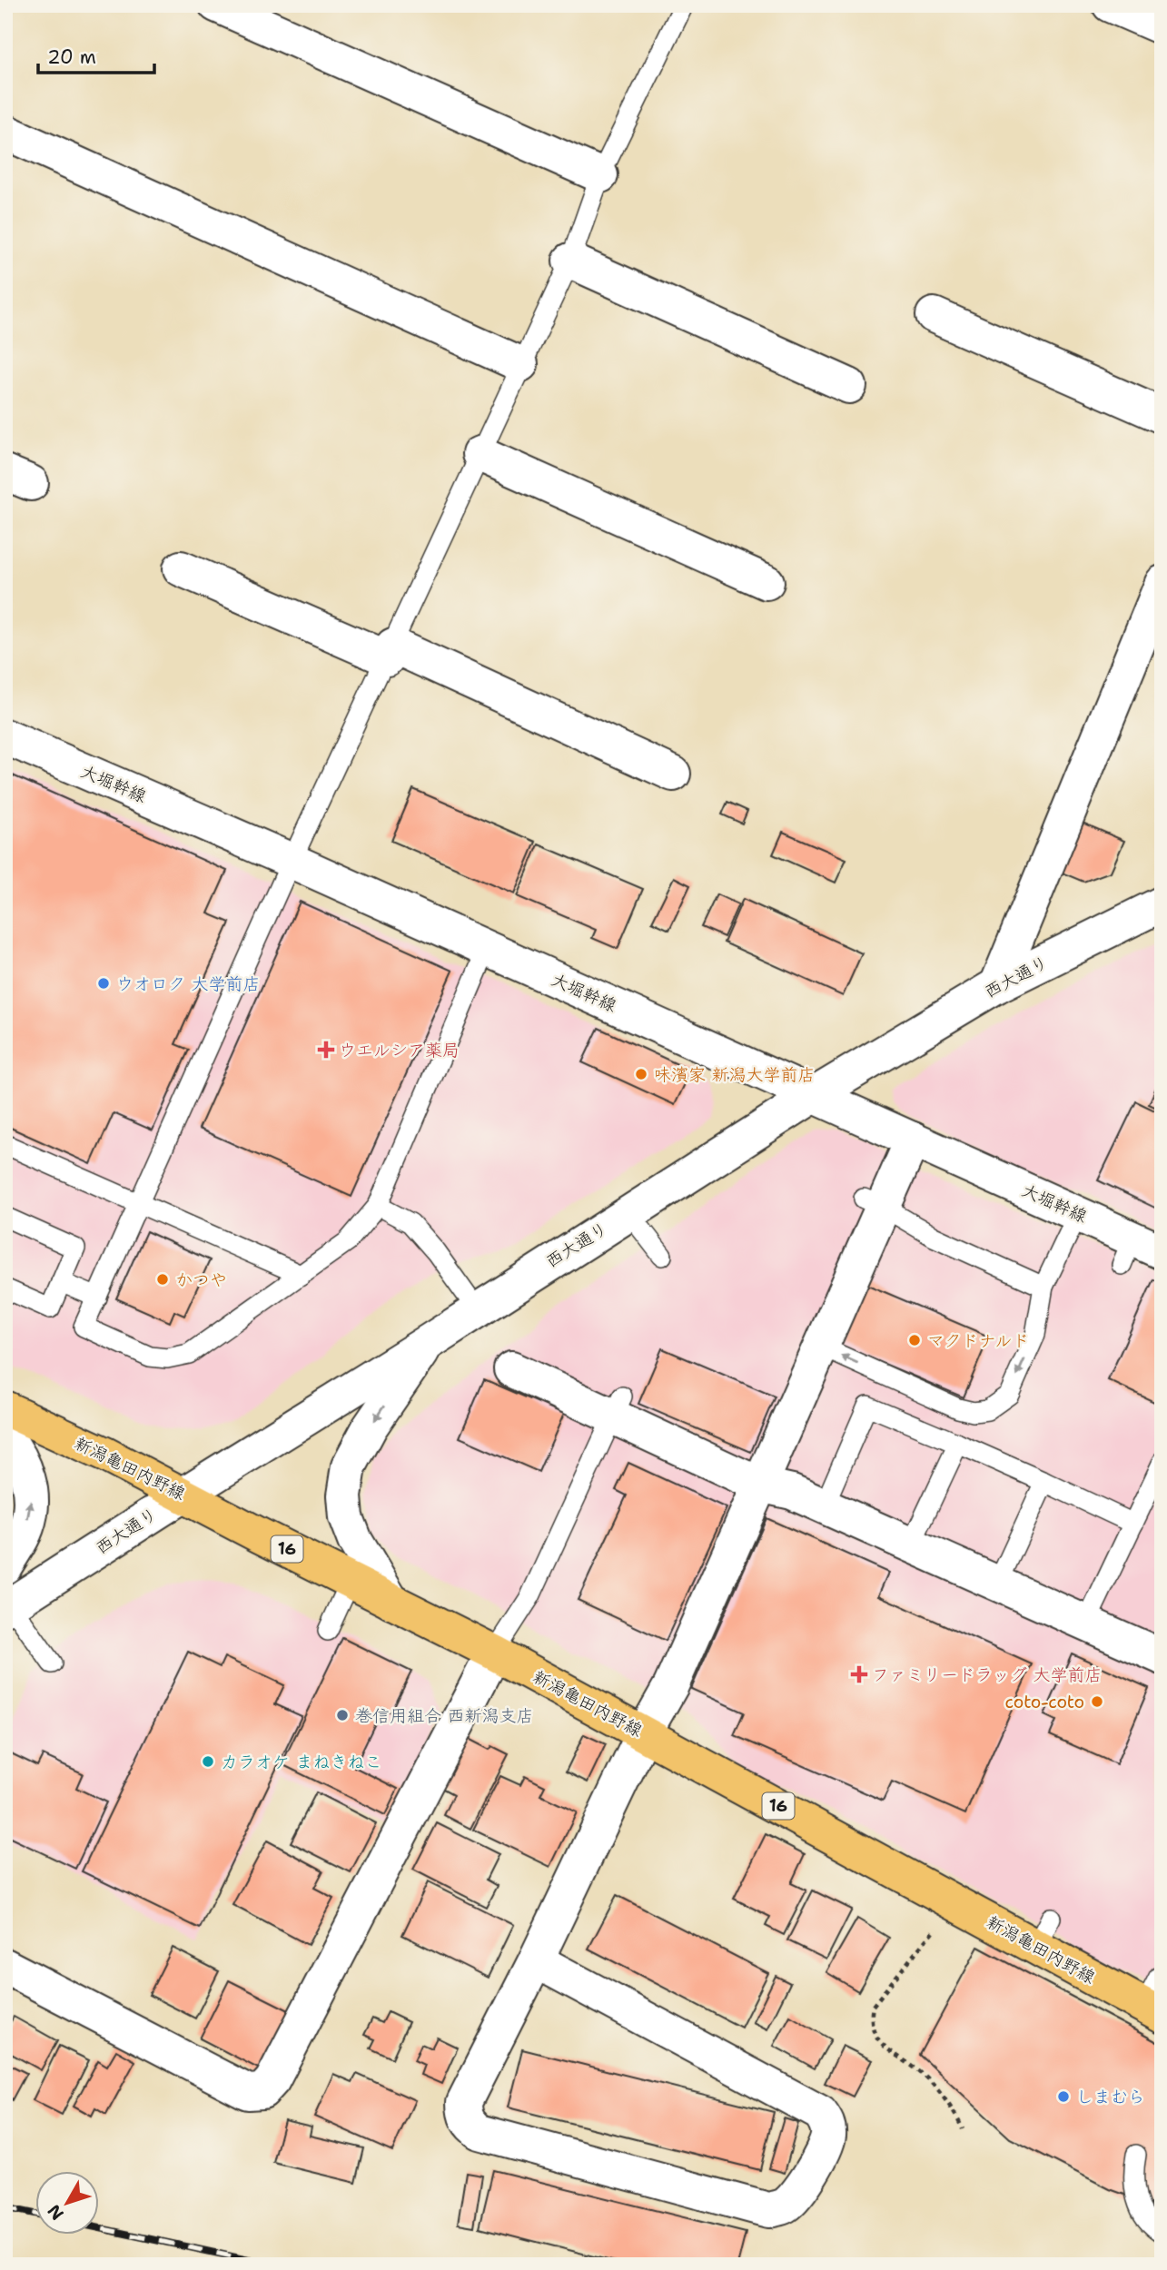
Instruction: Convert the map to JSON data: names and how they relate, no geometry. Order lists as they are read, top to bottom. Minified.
{"streets":{"main road":["新潟亀田内野線","16"],"street":["大堀幹線","西大通り"]},"crossings":[["大堀幹線","西大通り"],["西大通り","新潟亀田内野線"]],"places":{"other":["ウオロク 大学前店","味濱家 新潟大学前店","かつや","マクドナルド","coto-coto","巻信用組合 西新潟支店","カラオケ まねきねこ","しまむら"],"health":["ウエルシア薬局","ファミリードラッグ 大学前店"]},"scale_bar":"20 m","north":"bottom left"}
